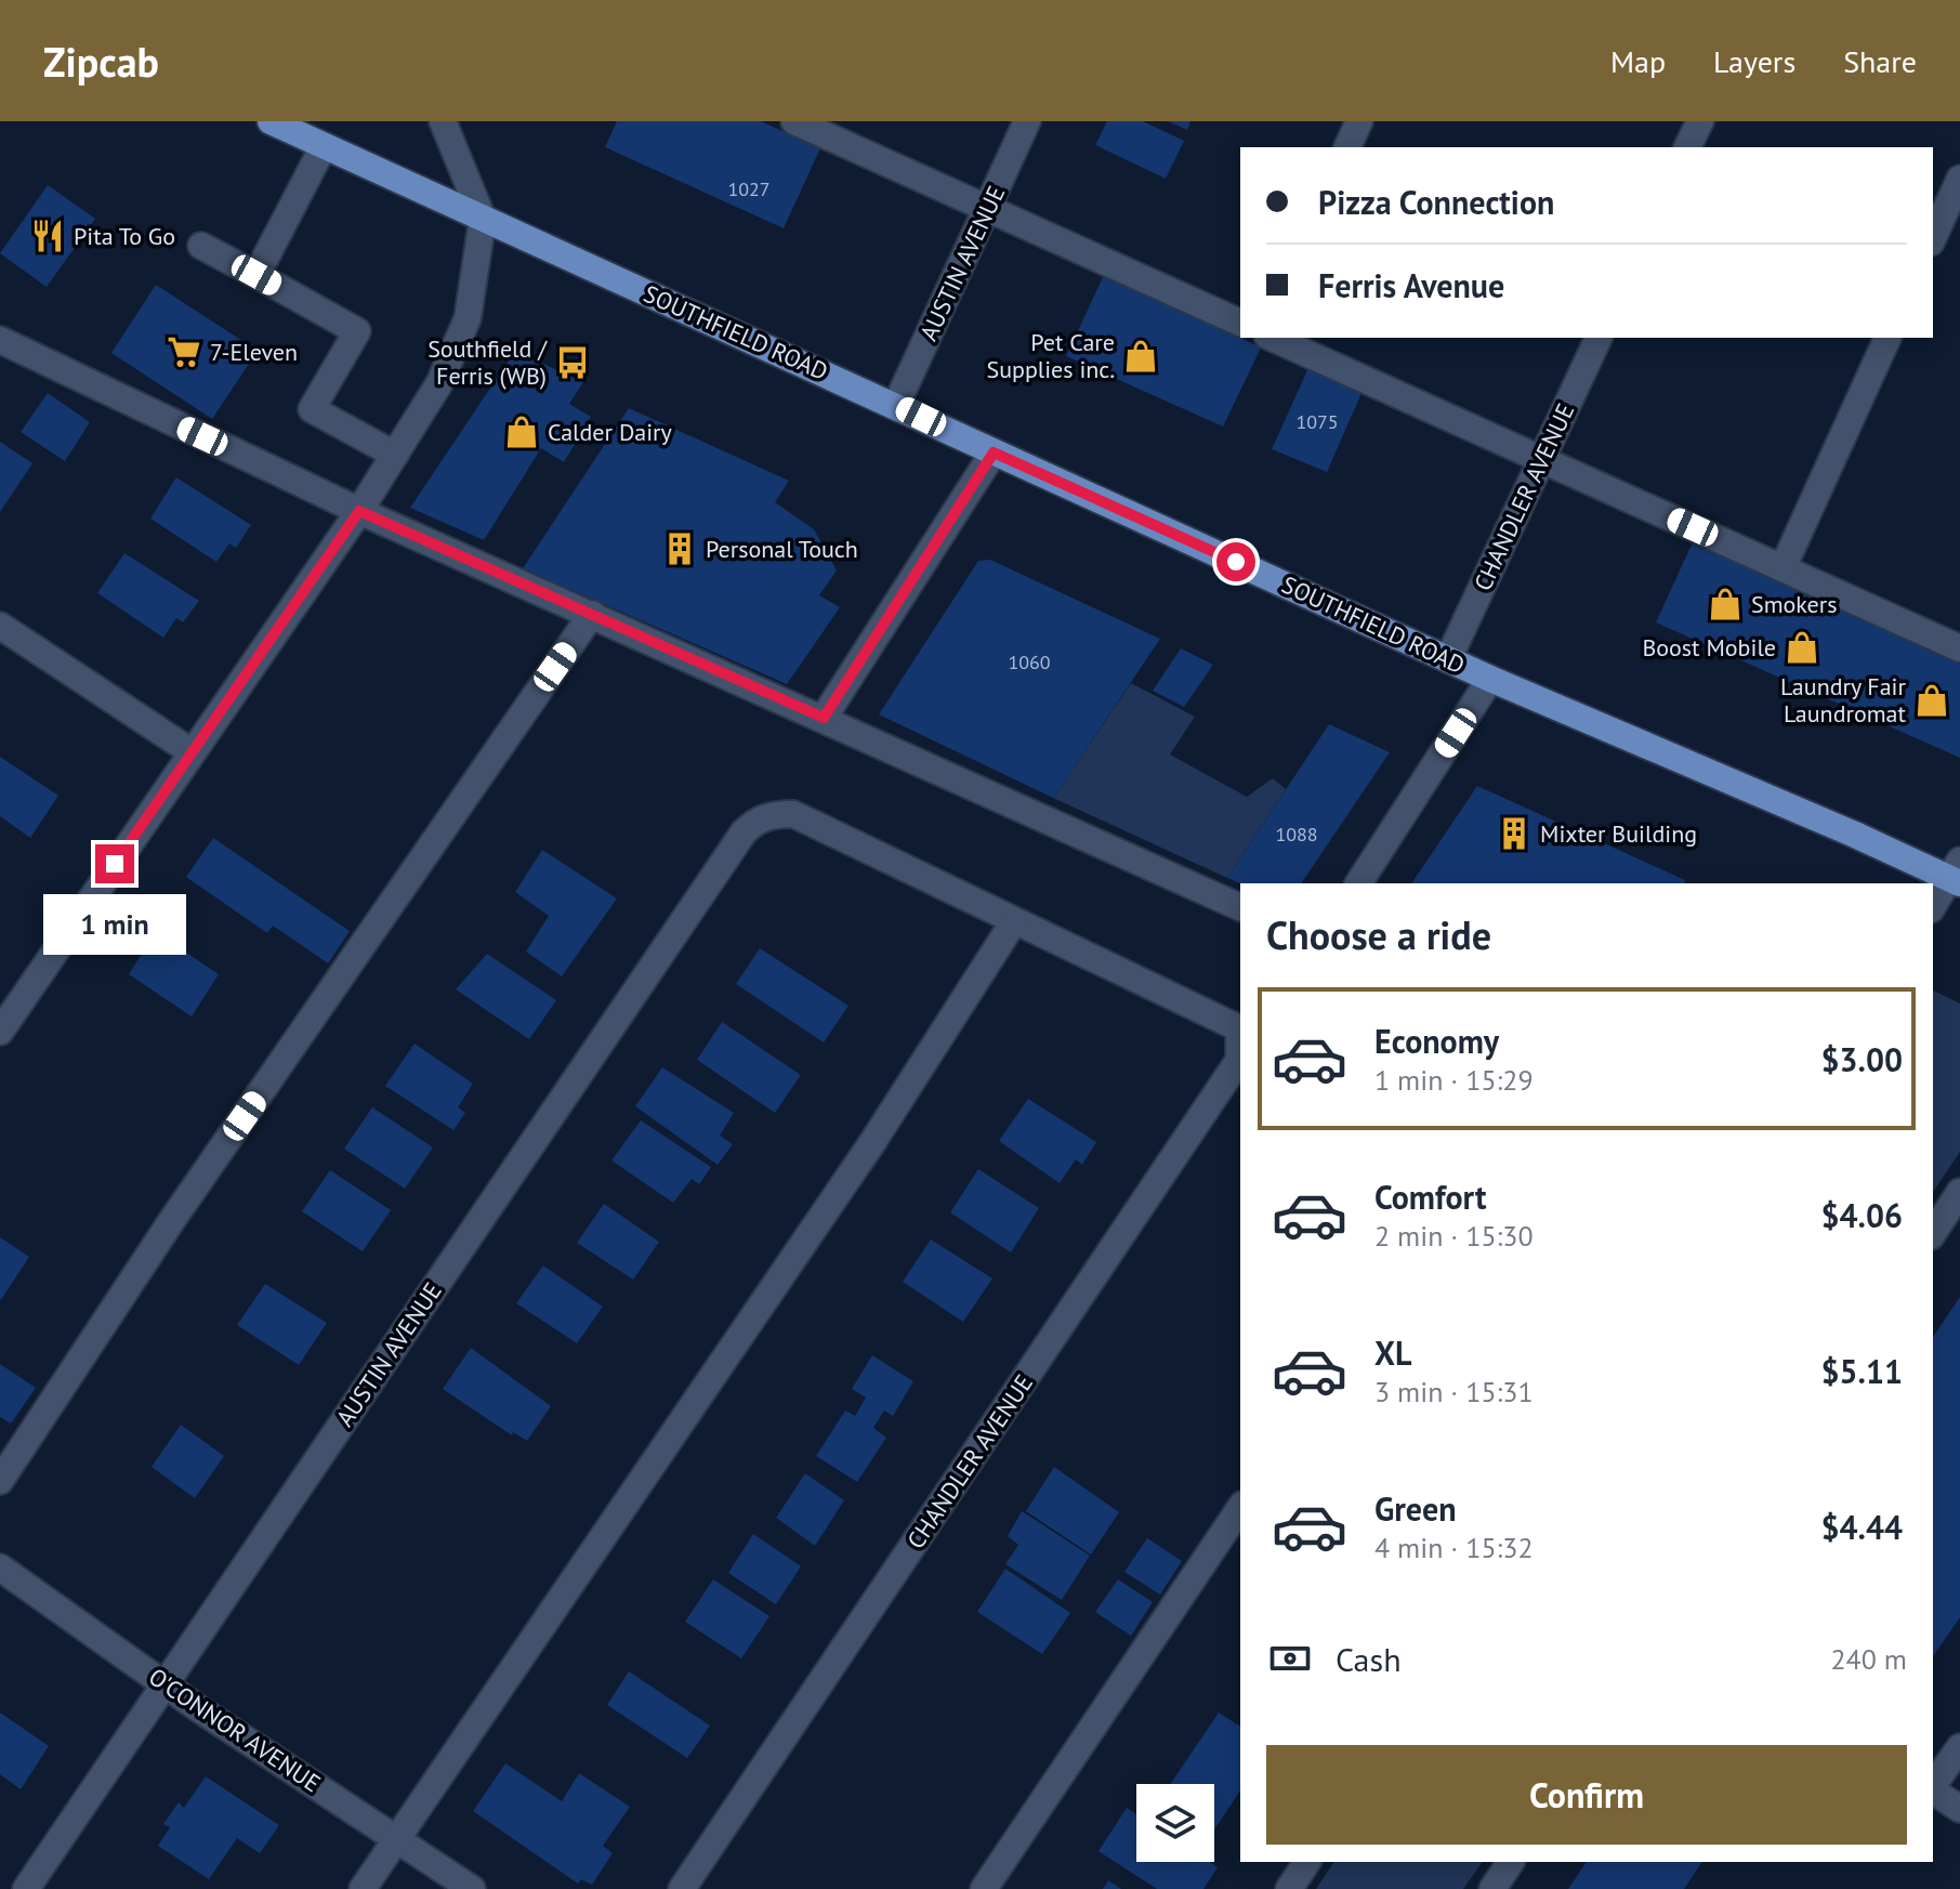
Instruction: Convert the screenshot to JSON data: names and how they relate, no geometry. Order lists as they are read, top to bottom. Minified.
{"streets":{"main road":["SOUTHFIELD ROAD"],"street":["AUSTIN AVENUE","CHANDLER AVENUE","O'CONNOR AVENUE"]},"crossings":[["AUSTIN AVENUE","SOUTHFIELD ROAD"],["AUSTIN AVENUE","CHANDLER AVENUE"],["AUSTIN AVENUE","O'CONNOR AVENUE"],["SOUTHFIELD ROAD","CHANDLER AVENUE"]],"places":{"restaurant":["Pita To Go"],"supermarket":["7-Eleven"],"shop":["Pet Care Supplies inc.","Calder Dairy","Smokers","Boost Mobile","Laundry Fair Laundromat"],"bus stop":["Southfield / Ferris (WB)"],"building":["Personal Touch","Mixter Building"]},"house_numbers":["1027","1075","1060","1088"],"page":{"header":"Zipcab","nav":["Map","Layers","Share"],"banner":["Pizza Connection","Ferris Avenue"],"heading":"Choose a ride","bubble":"1 min","list":[{"name":"Economy","note":"1 min · 15:29","value":"$3.00"},{"name":"Comfort","note":"2 min · 15:30","value":"$4.06"},{"name":"XL","note":"3 min · 15:31","value":"$5.11"},{"name":"Green","note":"4 min · 15:32","value":"$4.44"}],"pay":["Cash","240 m"],"buttons":"Confirm"}}
